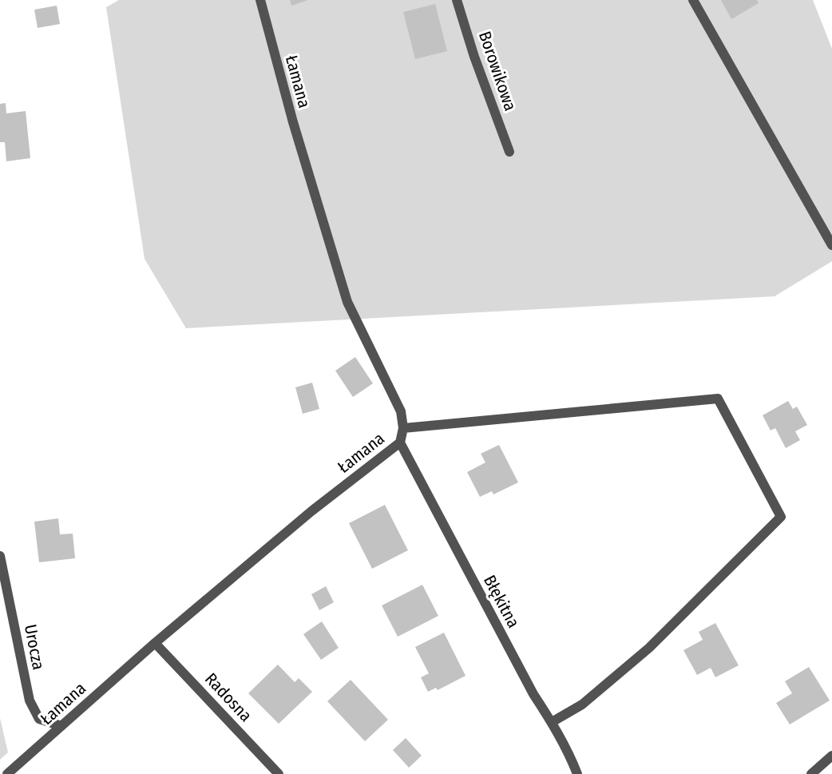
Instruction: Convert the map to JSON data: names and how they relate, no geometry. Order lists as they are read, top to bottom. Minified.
{"streets":{"street":["Borowikowa","Łamana","Błękitna","Urocza","Radosna"]},"crossings":[["Łamana","Błękitna"],["Łamana","Urocza"],["Łamana","Radosna"]]}
